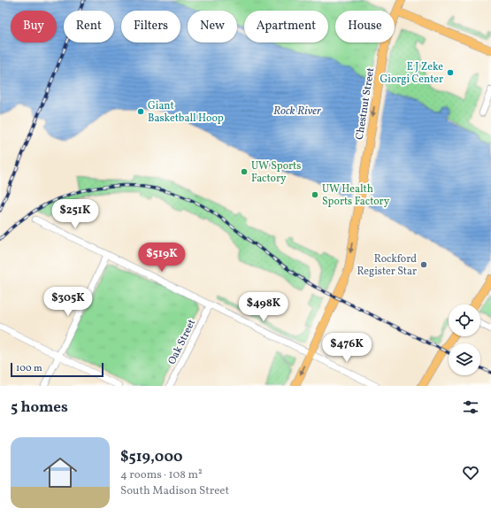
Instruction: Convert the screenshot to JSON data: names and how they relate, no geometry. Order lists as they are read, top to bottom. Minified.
{"streets":{"main road":["Chestnut Street"],"street":["Oak Street"]},"one_way":["Chestnut Street"],"water":["Rock River"],"places":["E J Zeke Giorgi Center","Giant Basketball Hoop","UW Sports Factory","UW Health Sports Factory","Rockford Register Star"],"scale_bar":"100 m","page":{"chip":["Buy","Rent","Filters","New","Apartment","House"],"price":["$251K","$519K","$305K","$498K","$476K"],"scale":"100 m","heading":"5 homes","list":[{"name":"$519,000","note":"4 rooms · 108 m² · South Madison Street"}]}}
